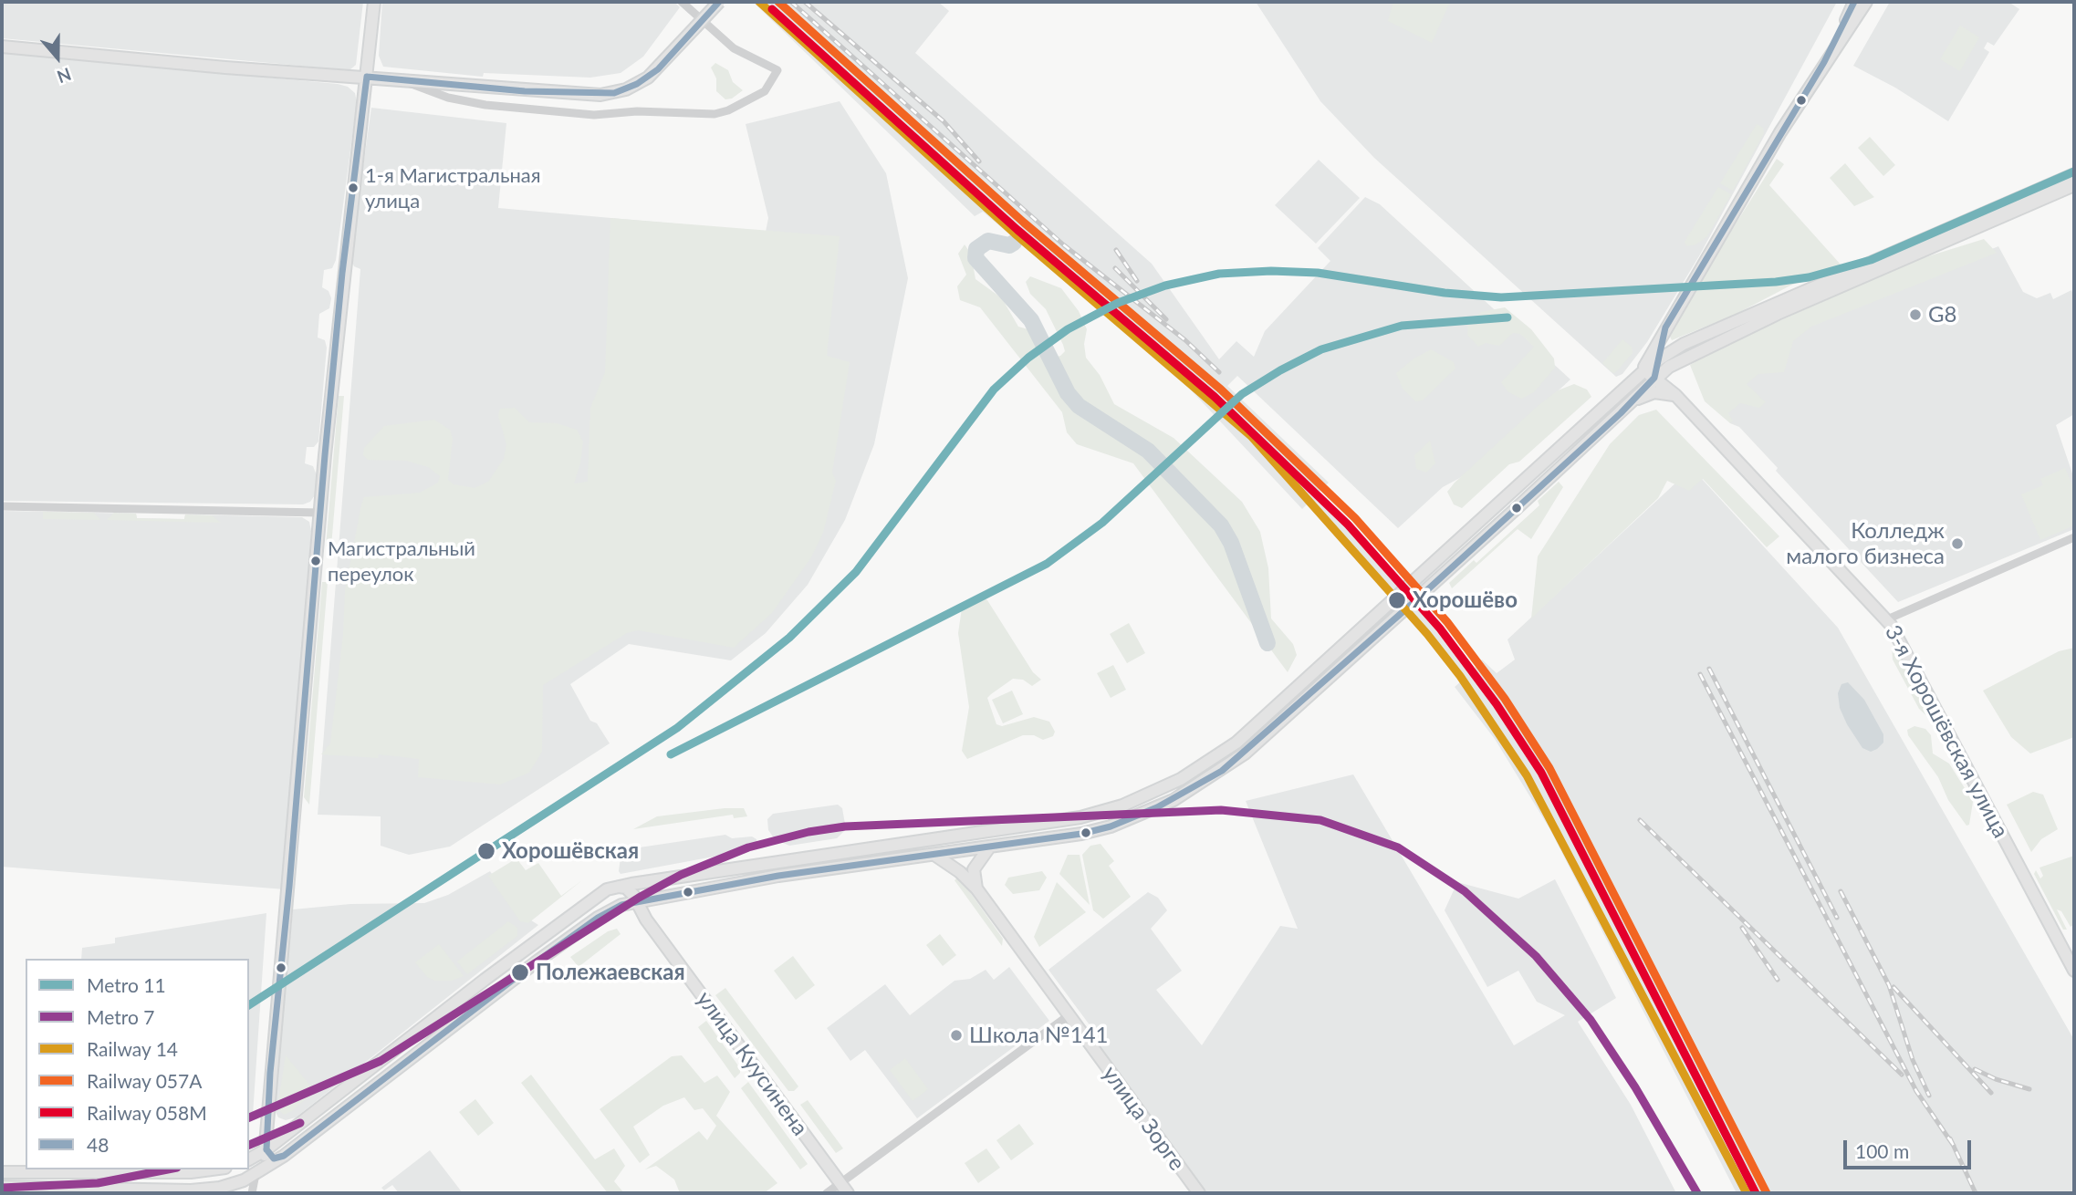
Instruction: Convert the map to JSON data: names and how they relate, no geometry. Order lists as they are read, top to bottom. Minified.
{"streets":{"main road":["3-я Хорошёвская улица","улица Куусинена","улица Зорге"]},"places":["1-я Магистральная улица","G8","Колледж малого бизнеса","Магистральный переулок","Хорошёво","Хорошёвская","Полежаевская","Школа №141"],"lines":["rail line 14","rail line 057А","transit line 48","rail line 058М","metro line 11","metro line 7"],"legend":["Metro 11","Metro 7","Railway 14","Railway 057А","Railway 058М","48"],"scale_bar":"100 m","north":"bottom"}
